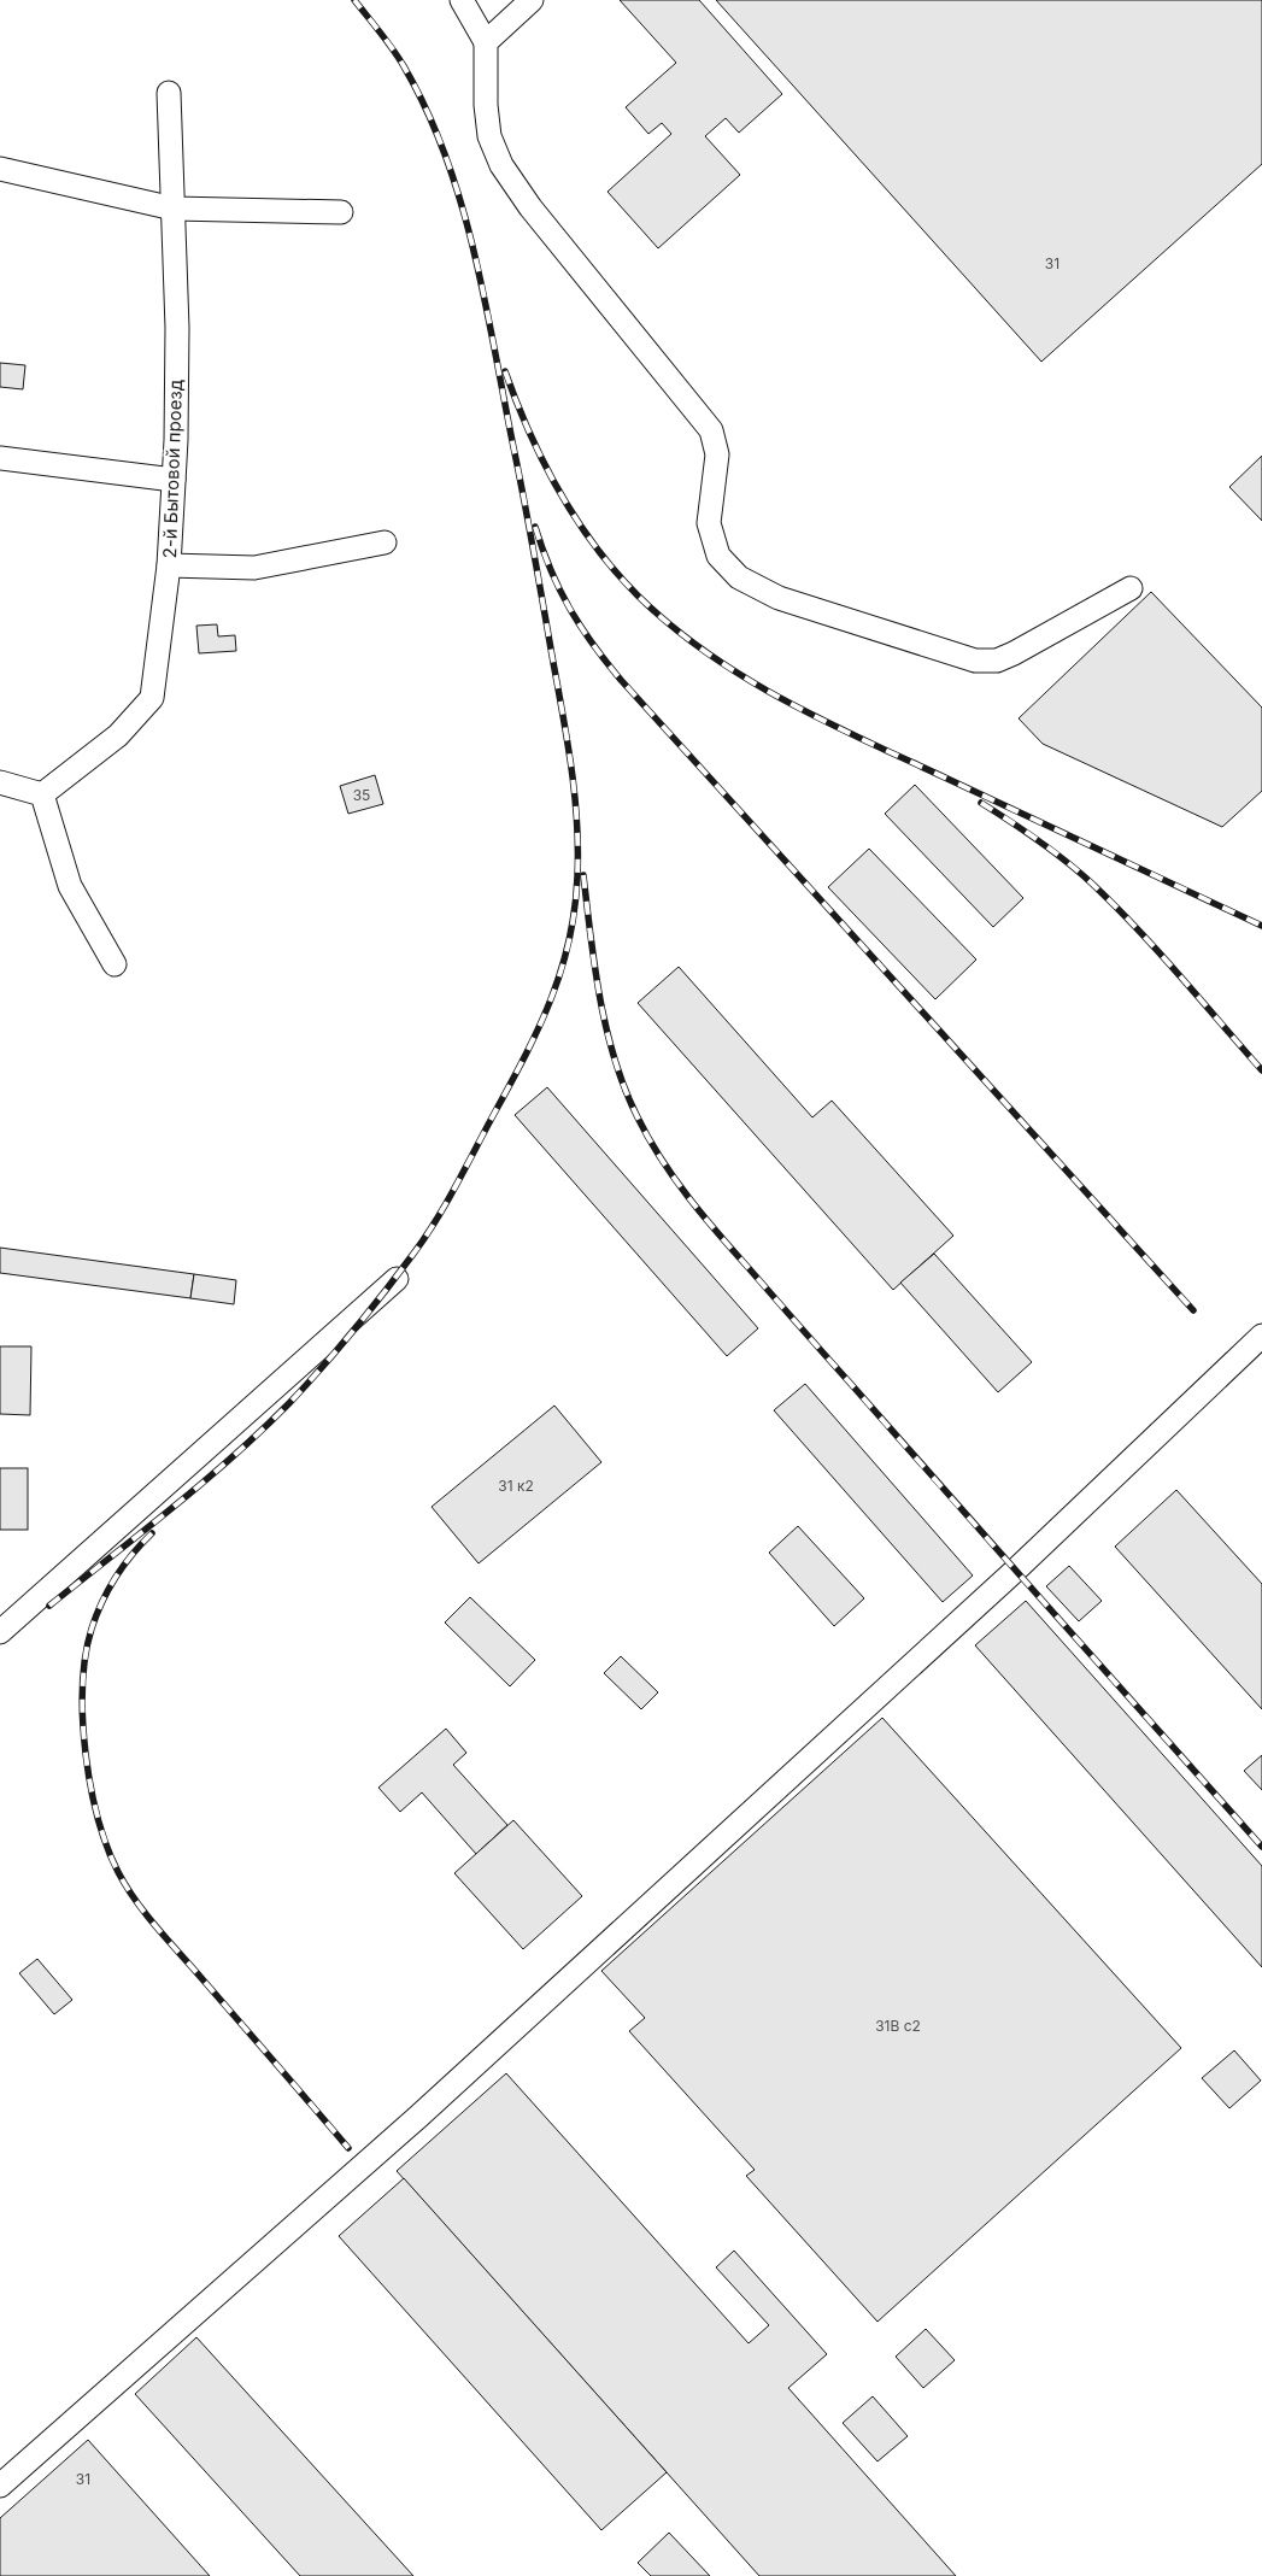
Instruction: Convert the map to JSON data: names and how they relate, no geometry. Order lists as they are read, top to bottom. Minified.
{"streets":{"street":["2-й Бытовой проезд"]},"house_numbers":["31","35","31 к2","31В с2","31"]}
